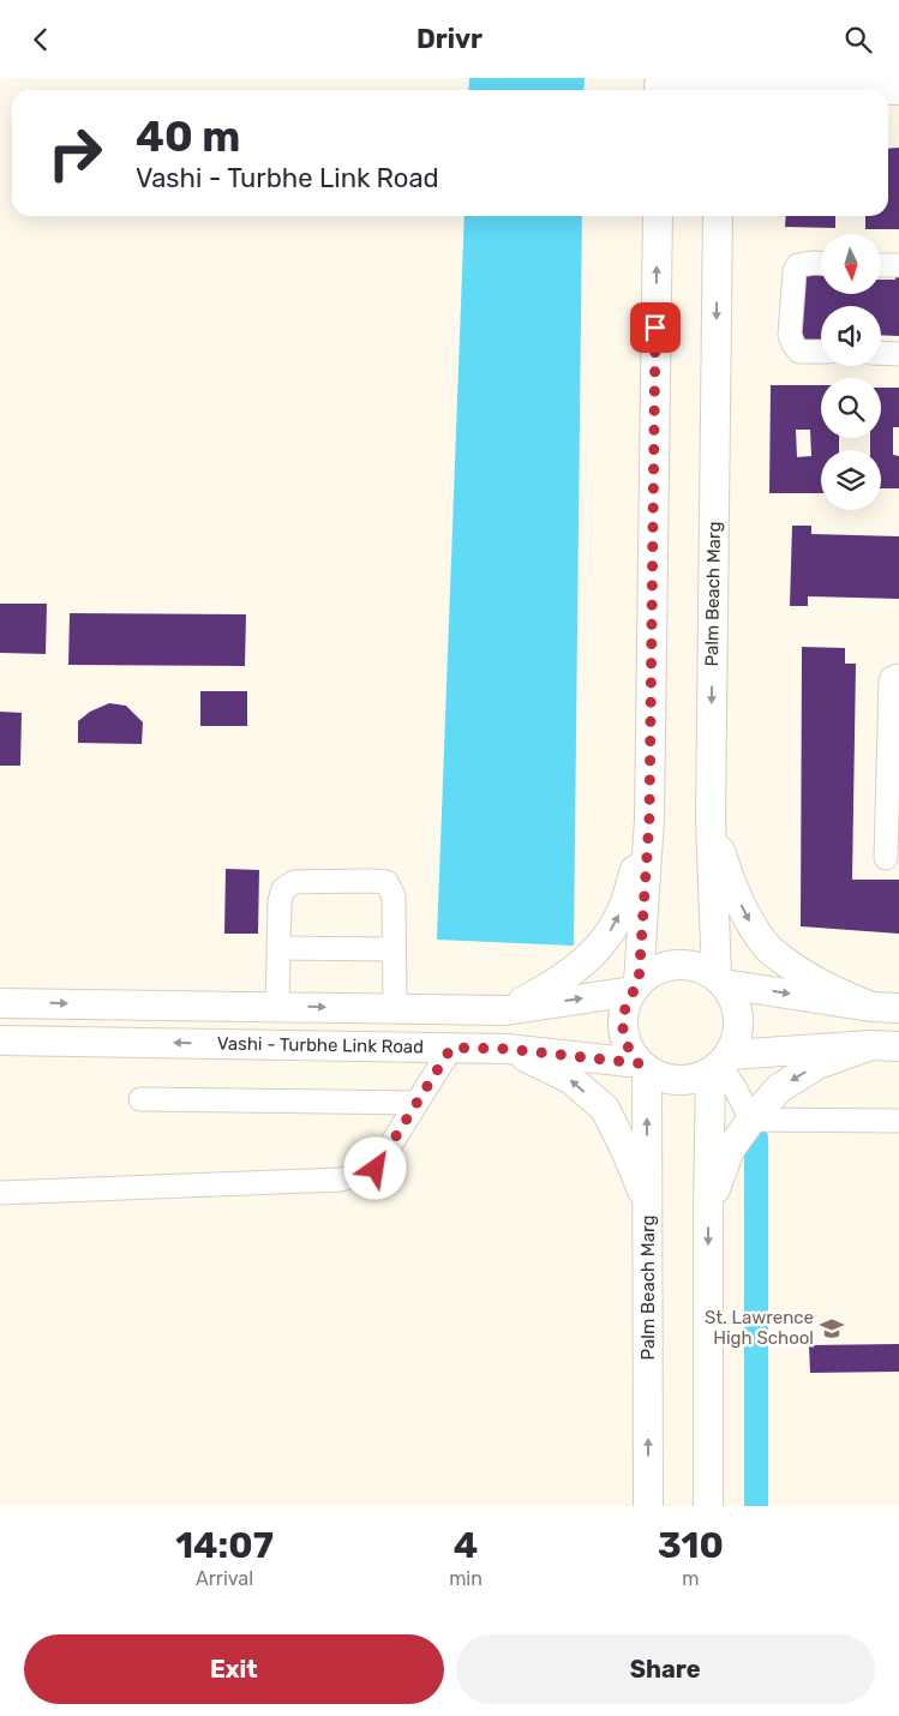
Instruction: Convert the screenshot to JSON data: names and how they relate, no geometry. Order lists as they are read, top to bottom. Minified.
{"streets":{"main road":["Palm Beach Marg","Vashi - Turbhe Link Road"]},"crossings":[["Palm Beach Marg","Vashi - Turbhe Link Road"]],"places":{"school or university":["St. Lawrence High School"]},"north":"bottom","page":{"header":"Drivr","turn":["40 m","Vashi - Turbhe Link Road"],"eta":["14:07","Arrival","4","min","310","m"],"buttons":["Exit","Share"]}}
